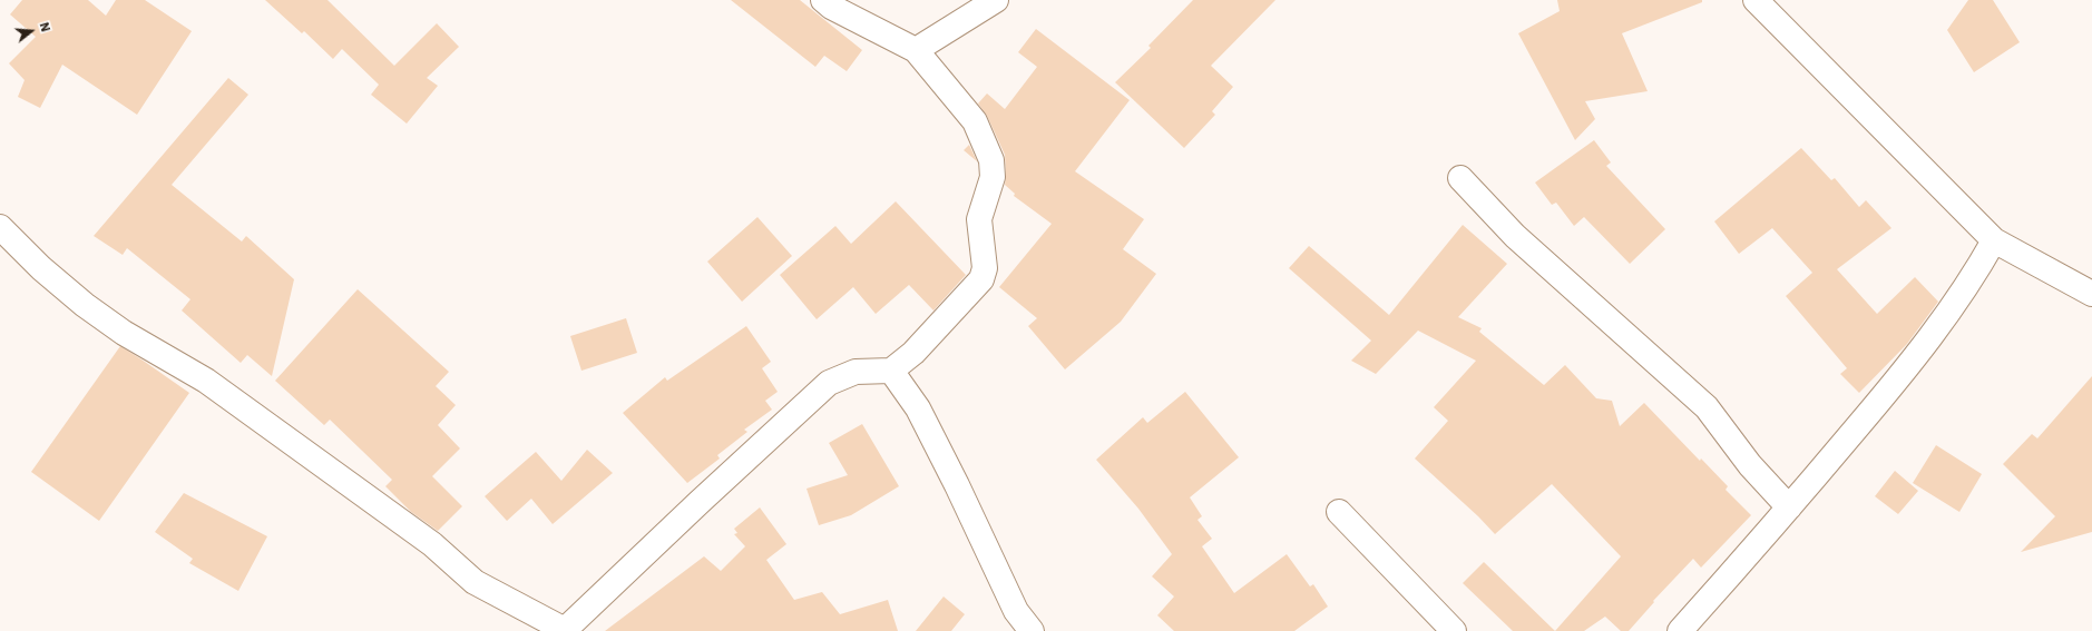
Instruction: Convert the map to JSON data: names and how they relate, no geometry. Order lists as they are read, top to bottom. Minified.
{"north":"right"}
